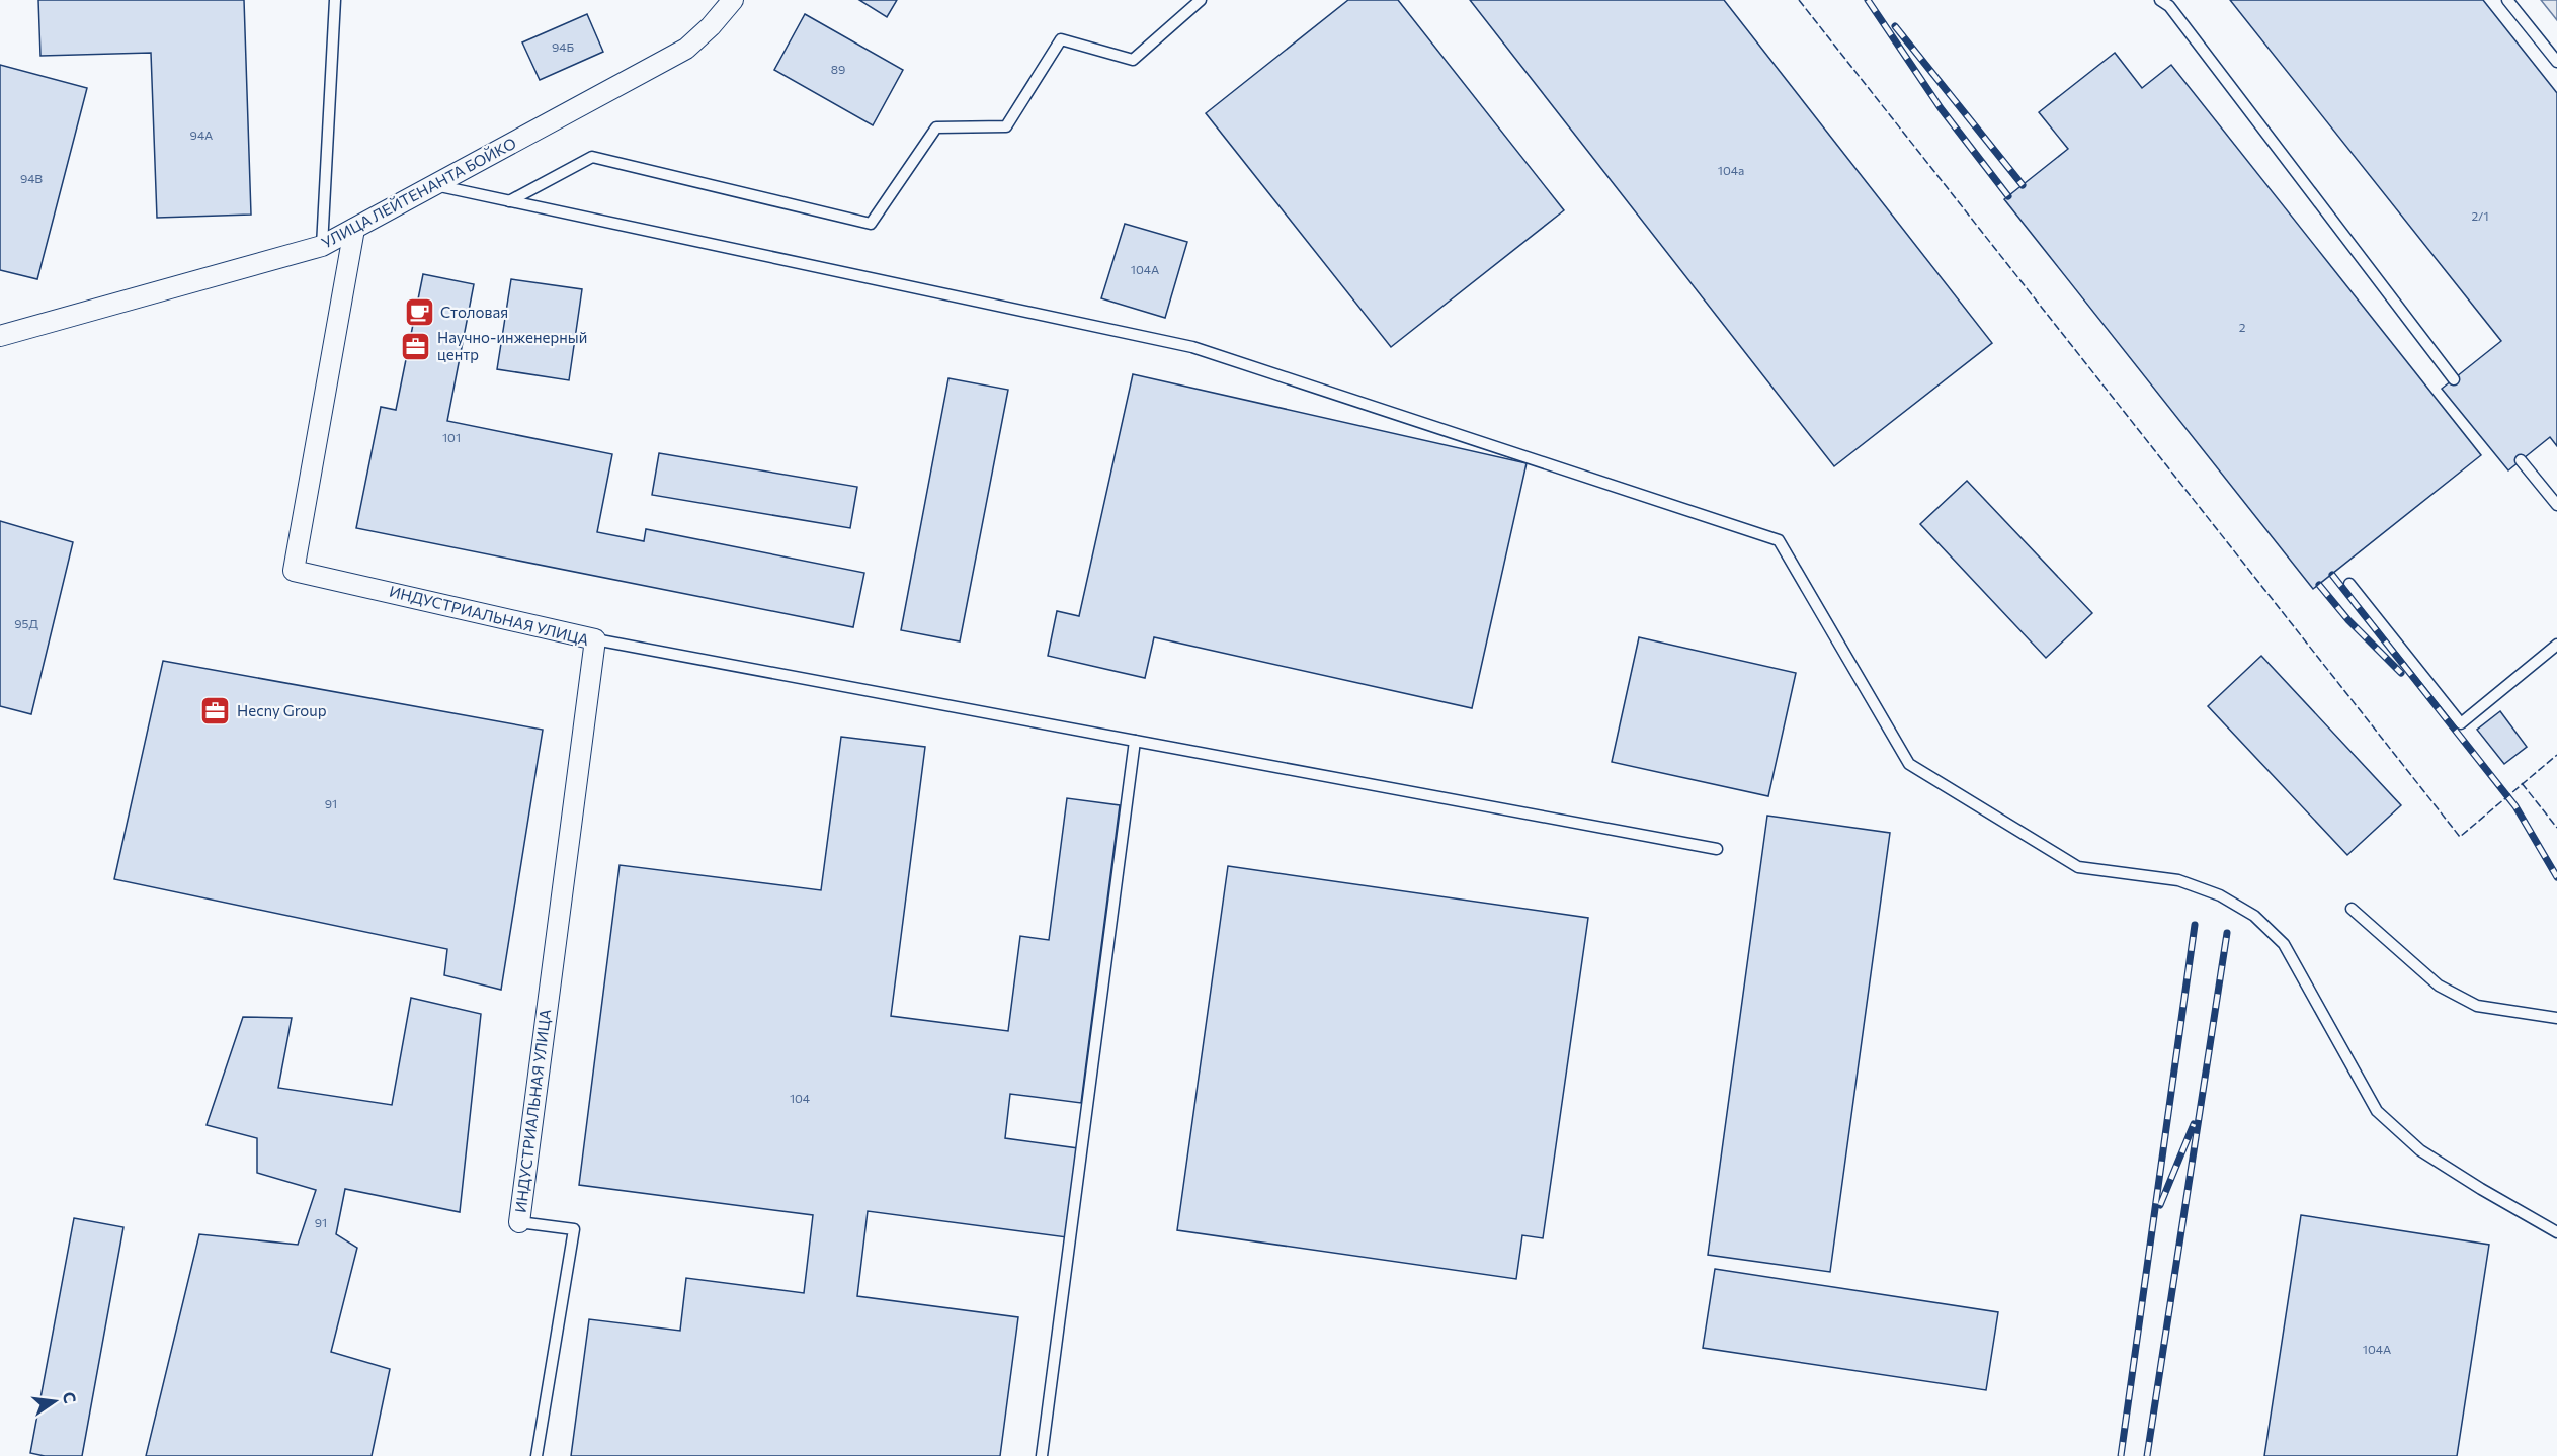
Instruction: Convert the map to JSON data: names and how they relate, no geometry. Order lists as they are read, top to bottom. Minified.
{"streets":{"street":["УЛИЦА ЛЕЙТЕНАНТА БОЙКО","ИНДУСТРИАЛЬНАЯ УЛИЦА"]},"crossings":[["УЛИЦА ЛЕЙТЕНАНТА БОЙКО","ИНДУСТРИАЛЬНАЯ УЛИЦА"]],"places":{"cafe":["Столовая"],"office":["Научно-инженерный центр","Hecny Group"]},"house_numbers":["94Б","89","94А","104а","94В","2/1","104А","2","101","95Д","91","104","91","104А"],"north":"right"}
